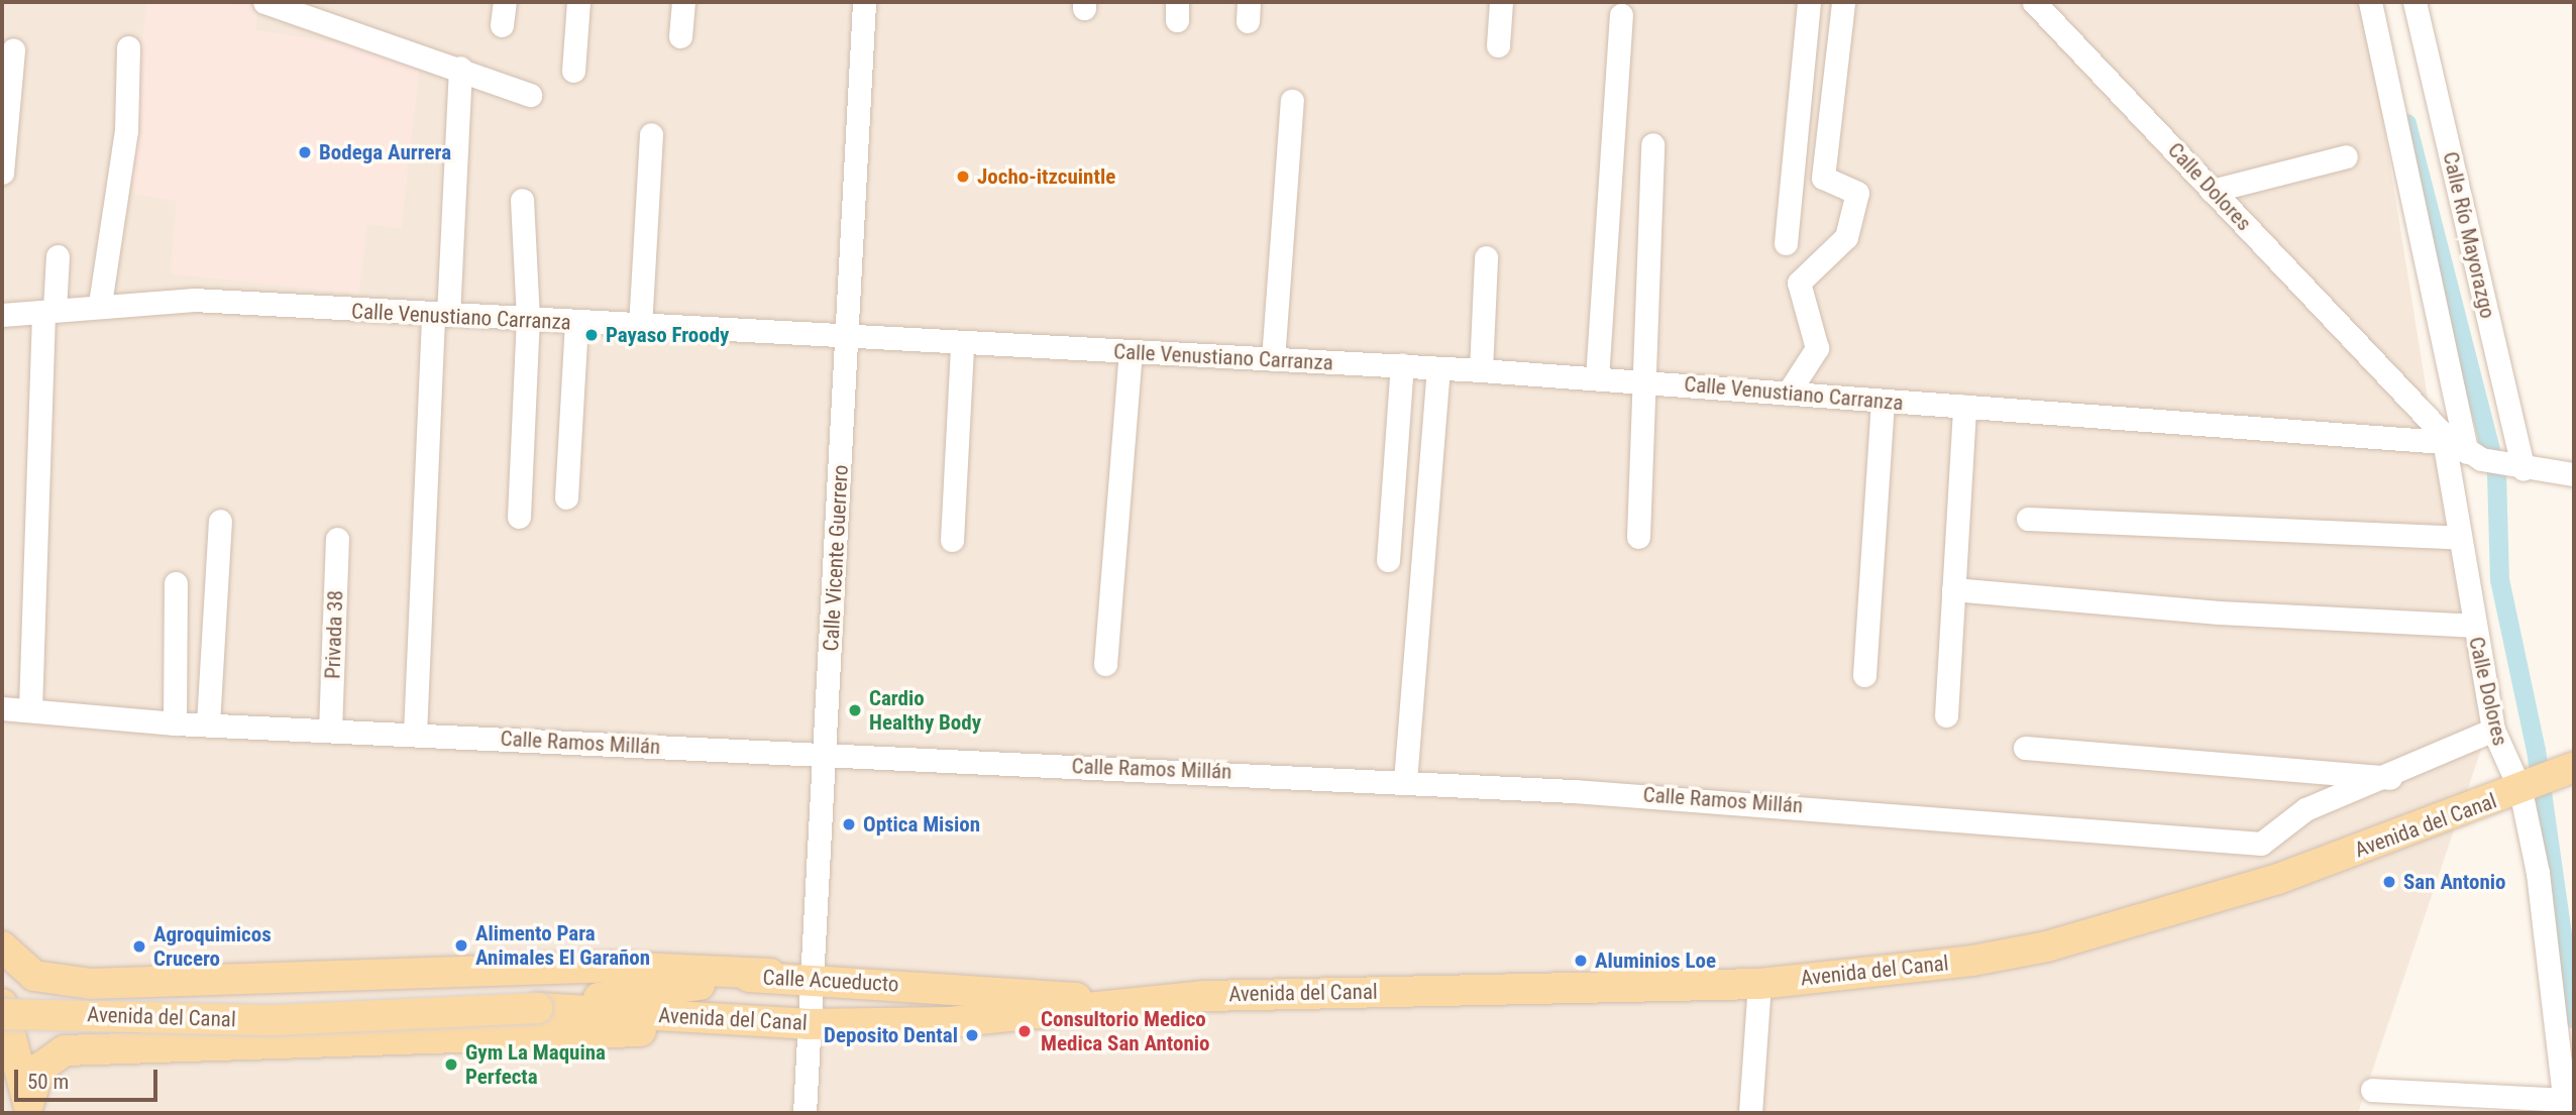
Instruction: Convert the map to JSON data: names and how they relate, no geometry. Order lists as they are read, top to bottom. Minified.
{"streets":{"main road":["Avenida del Canal","Calle Acueducto"],"street":["Calle Dolores","Calle Río Mayorazgo","Calle Venustiano Carranza","Calle Vicente Guerrero","Privada 38","Calle Ramos Millán"]},"crossings":[["Calle Dolores","Calle Río Mayorazgo"],["Calle Dolores","Calle Venustiano Carranza"],["Calle Dolores","Avenida del Canal"],["Calle Venustiano Carranza","Calle Vicente Guerrero"],["Calle Vicente Guerrero","Calle Ramos Millán"],["Calle Vicente Guerrero","Avenida del Canal"],["Calle Vicente Guerrero","Calle Acueducto"],["Privada 38","Calle Ramos Millán"],["Avenida del Canal","Calle Acueducto"]],"places":["Bodega Aurrera","Jocho-itzcuintle","Payaso Froody","Cardio Healthy Body","Optica Mision","San Antonio","Alimento Para Animales El Garañon","Agroquimicos Crucero","Aluminios Loe","Consultorio Medico Medica San Antonio","Deposito Dental","Gym La Maquina Perfecta"],"scale_bar":"50 m"}
